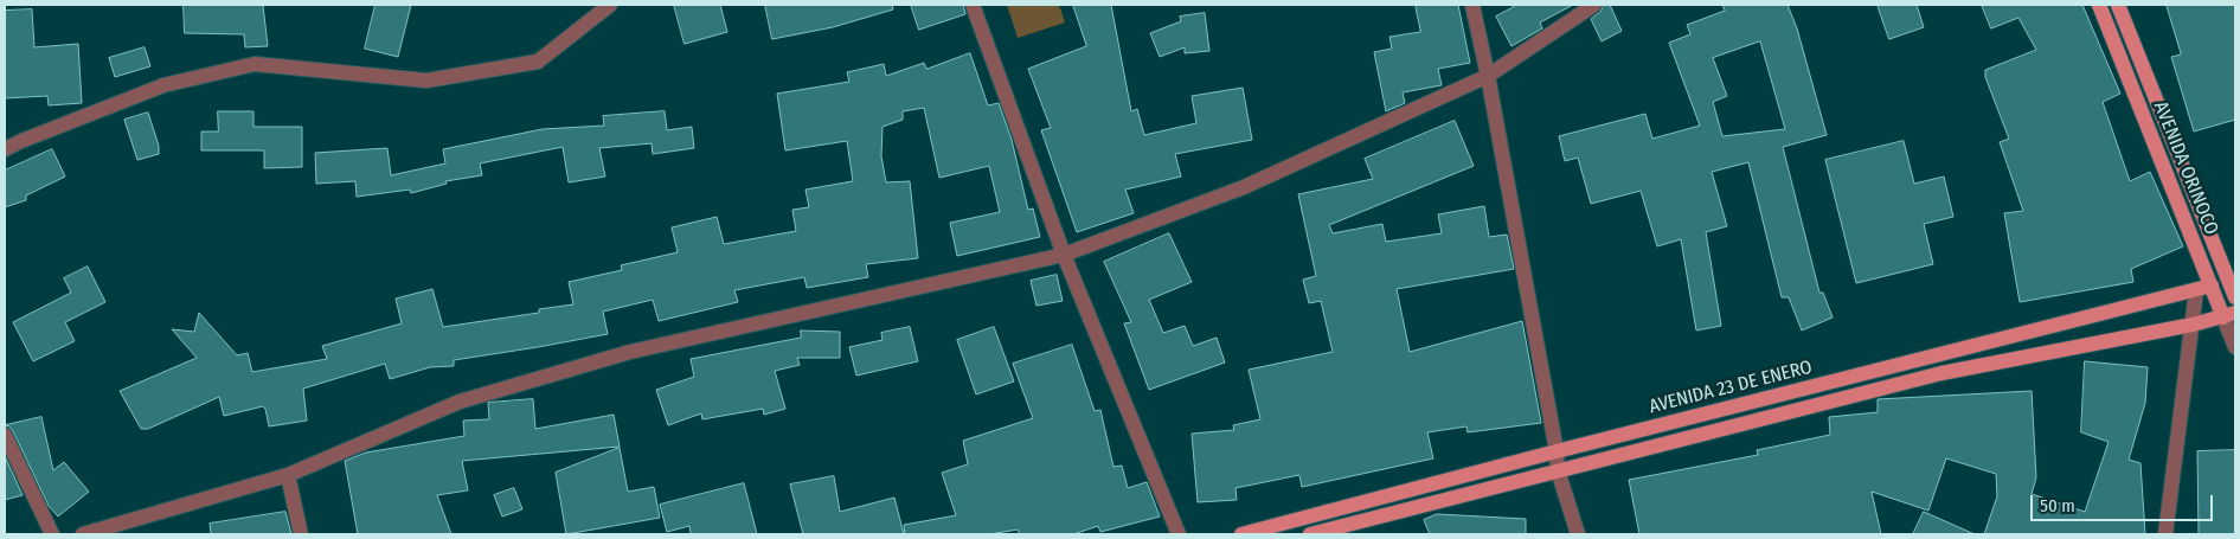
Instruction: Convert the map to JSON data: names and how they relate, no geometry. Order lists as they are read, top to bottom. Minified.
{"streets":{"main road":["AVENIDA ORINOCO","AVENIDA 23 DE ENERO"]},"crossings":[["AVENIDA ORINOCO","AVENIDA 23 DE ENERO"]],"scale_bar":"50 m"}
